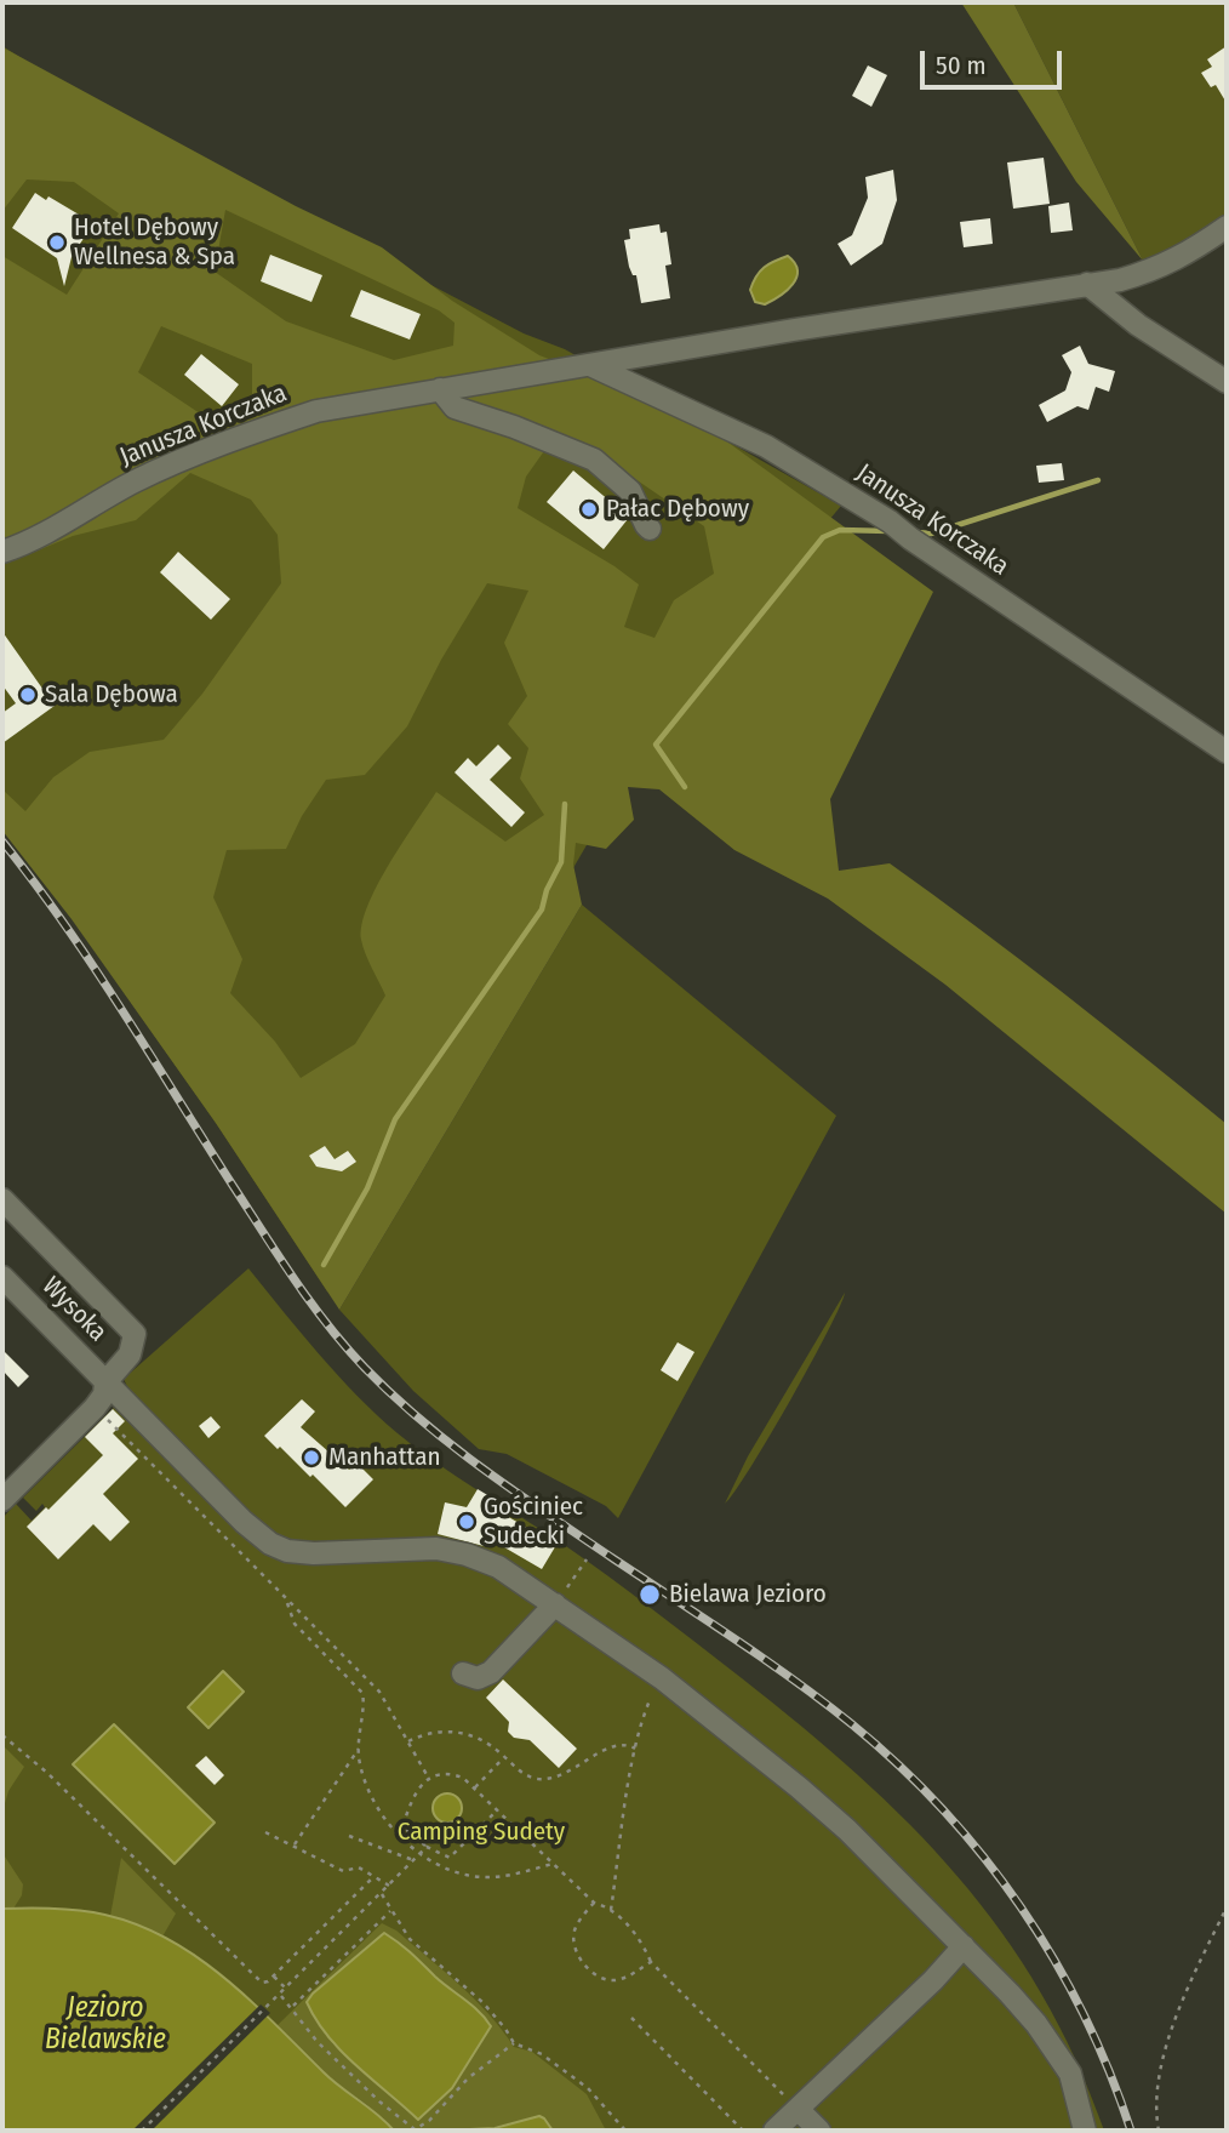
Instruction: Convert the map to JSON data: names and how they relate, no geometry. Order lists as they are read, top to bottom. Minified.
{"streets":{"street":["Janusza Korczaka","Wysoka"]},"water":["Jezioro Bielawskie"],"parks":["Camping Sudety"],"places":["Hotel Dębowy Wellnesa & Spa","Pałac Dębowy","Sala Dębowa","Manhattan","Gościniec Sudecki","Bielawa Jezioro"],"scale_bar":"50 m"}
